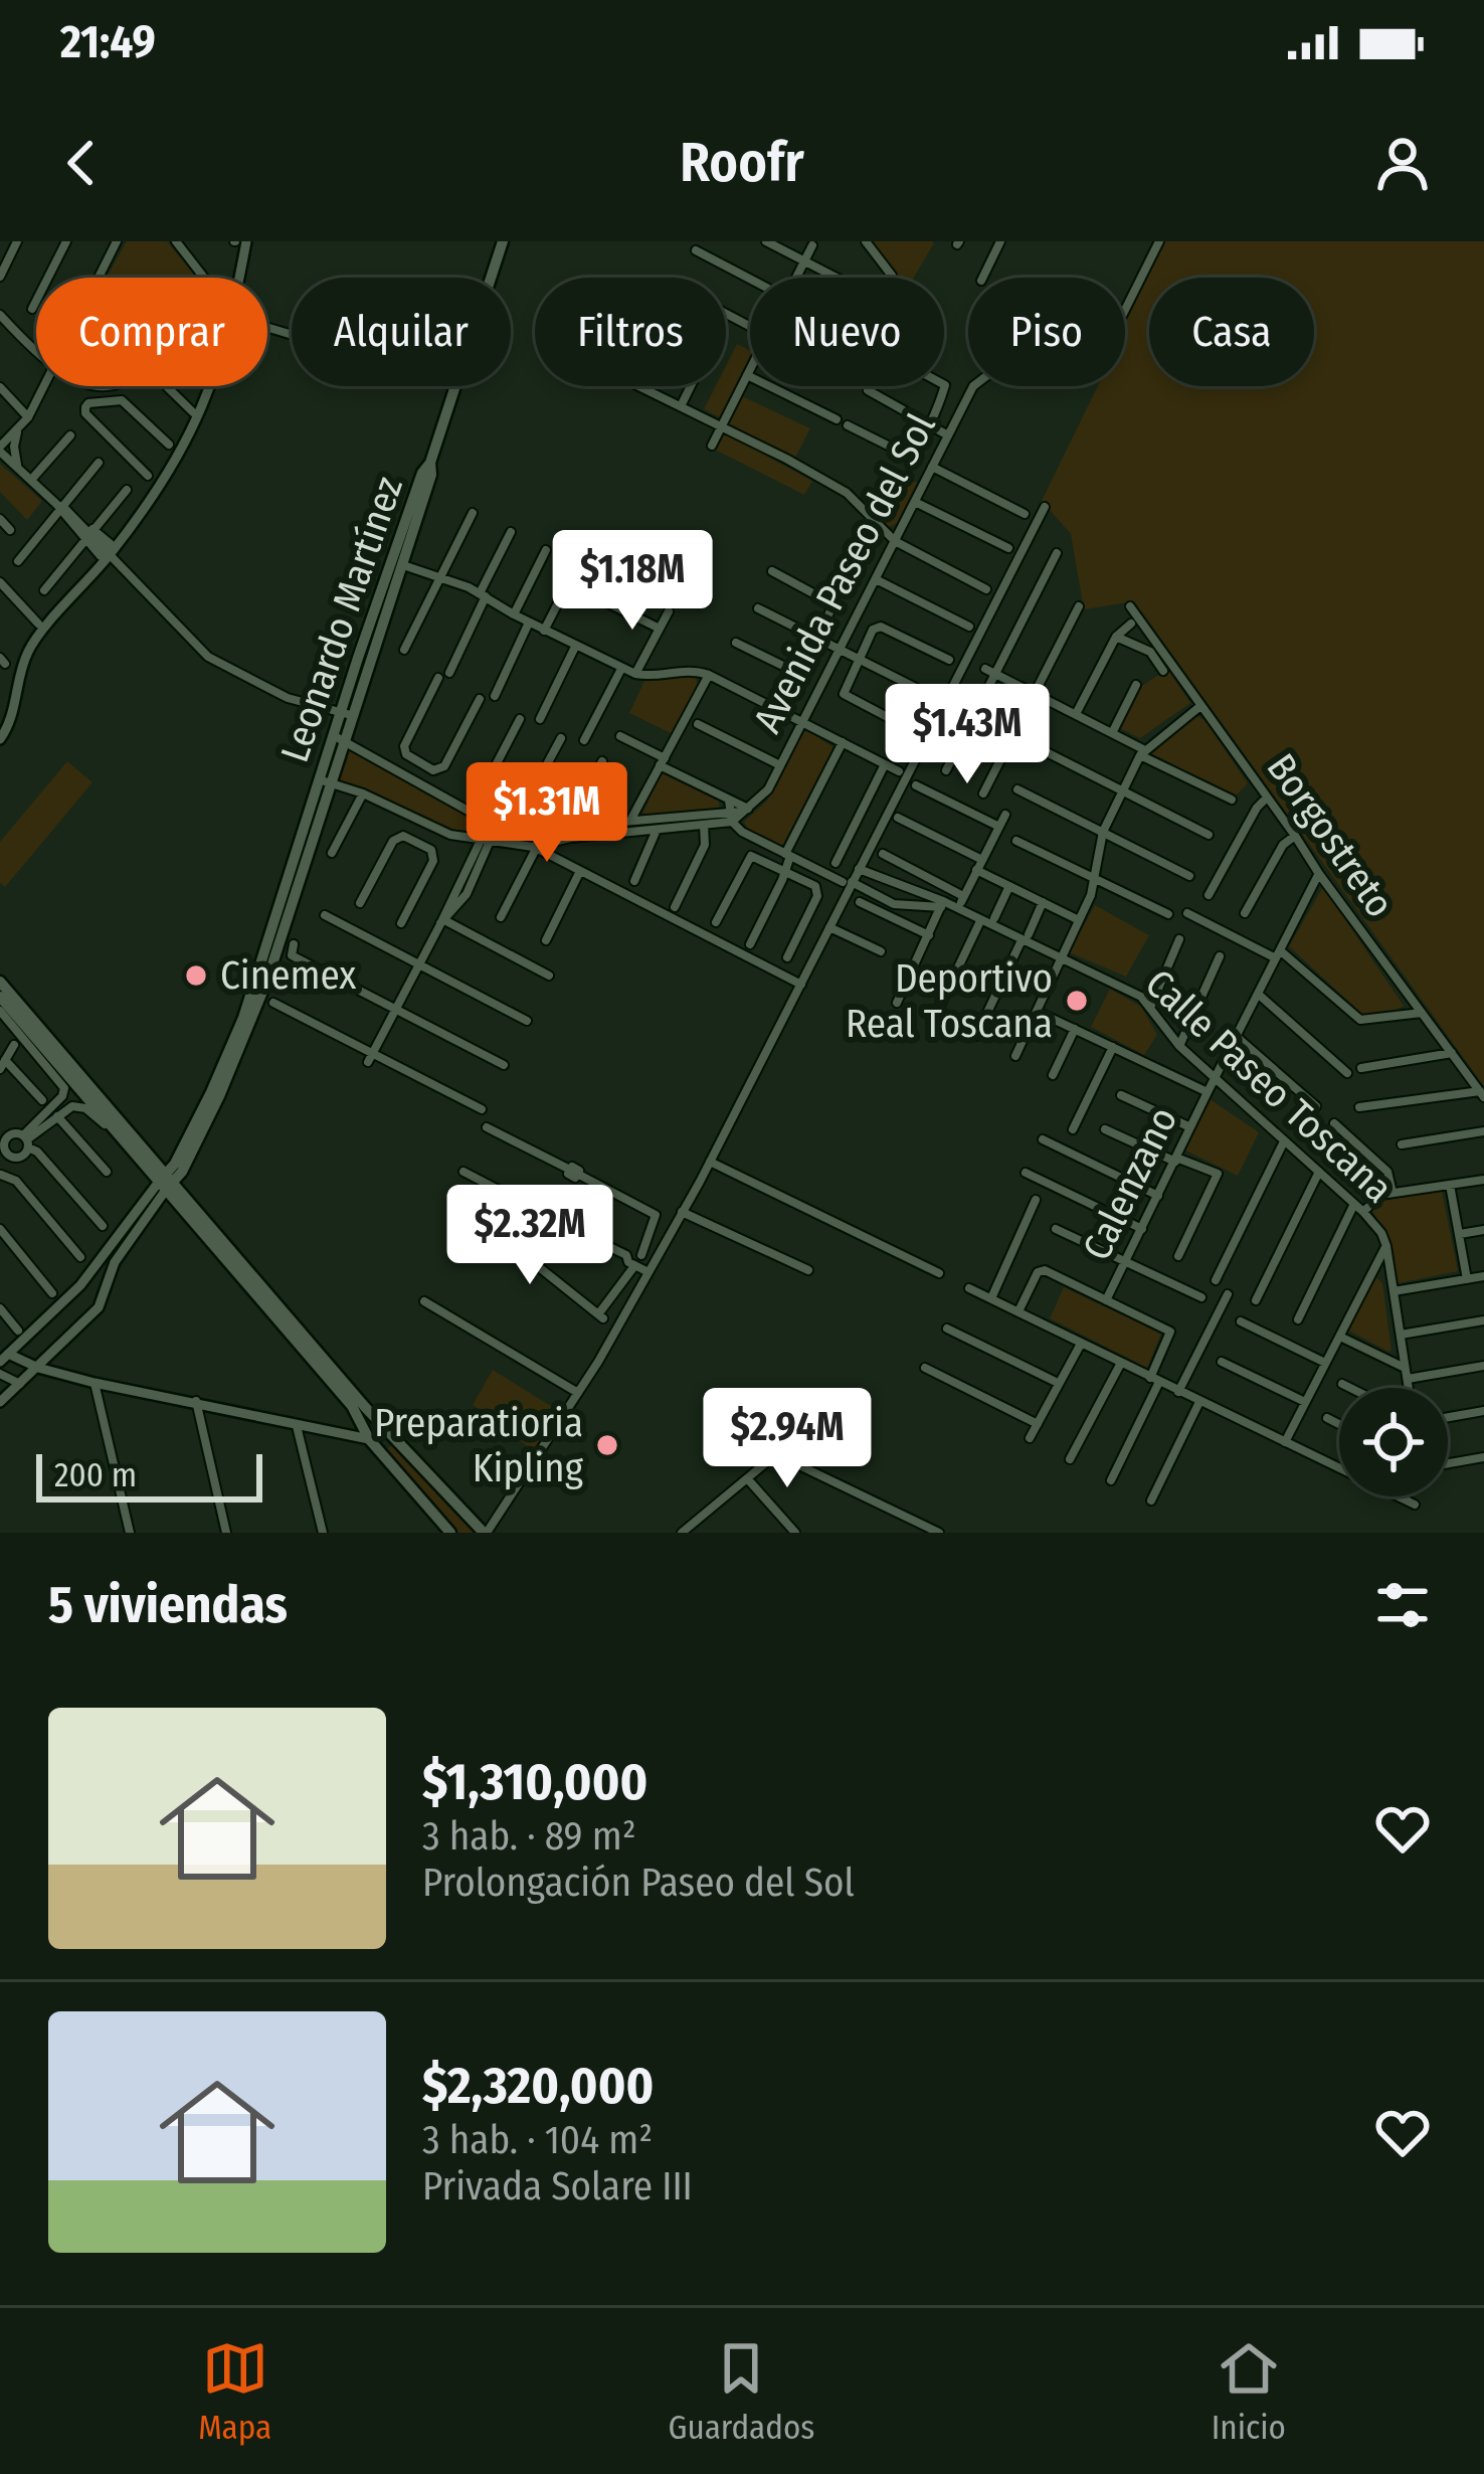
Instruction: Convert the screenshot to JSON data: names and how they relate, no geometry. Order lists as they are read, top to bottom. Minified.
{"streets":{"main road":["Leonardo Martínez"],"street":["Avenida Paseo del Sol","Borgostreto","Calle Paseo Toscana","Calenzano"]},"crossings":[["Avenida Paseo del Sol","Calle Paseo Toscana"],["Borgostreto","Calenzano"],["Calle Paseo Toscana","Calenzano"]],"places":["Cinemex","Deportivo Real Toscana","Preparatioria Kipling"],"scale_bar":"200 m","page":{"status":"21:49","header":"Roofr","chip":["Comprar","Alquilar","Filtros","Nuevo","Piso","Casa"],"price":["$1.18M","$1.43M","$1.31M","$2.32M","$2.94M"],"scale":"200 m","heading":"5 viviendas","list":[{"name":"$1,310,000","note":"3 hab. · 89 m² · Prolongación Paseo del Sol"},{"name":"$2,320,000","note":"3 hab. · 104 m² · Privada Solare III"}],"tabs":["Mapa","Guardados","Inicio"]}}
